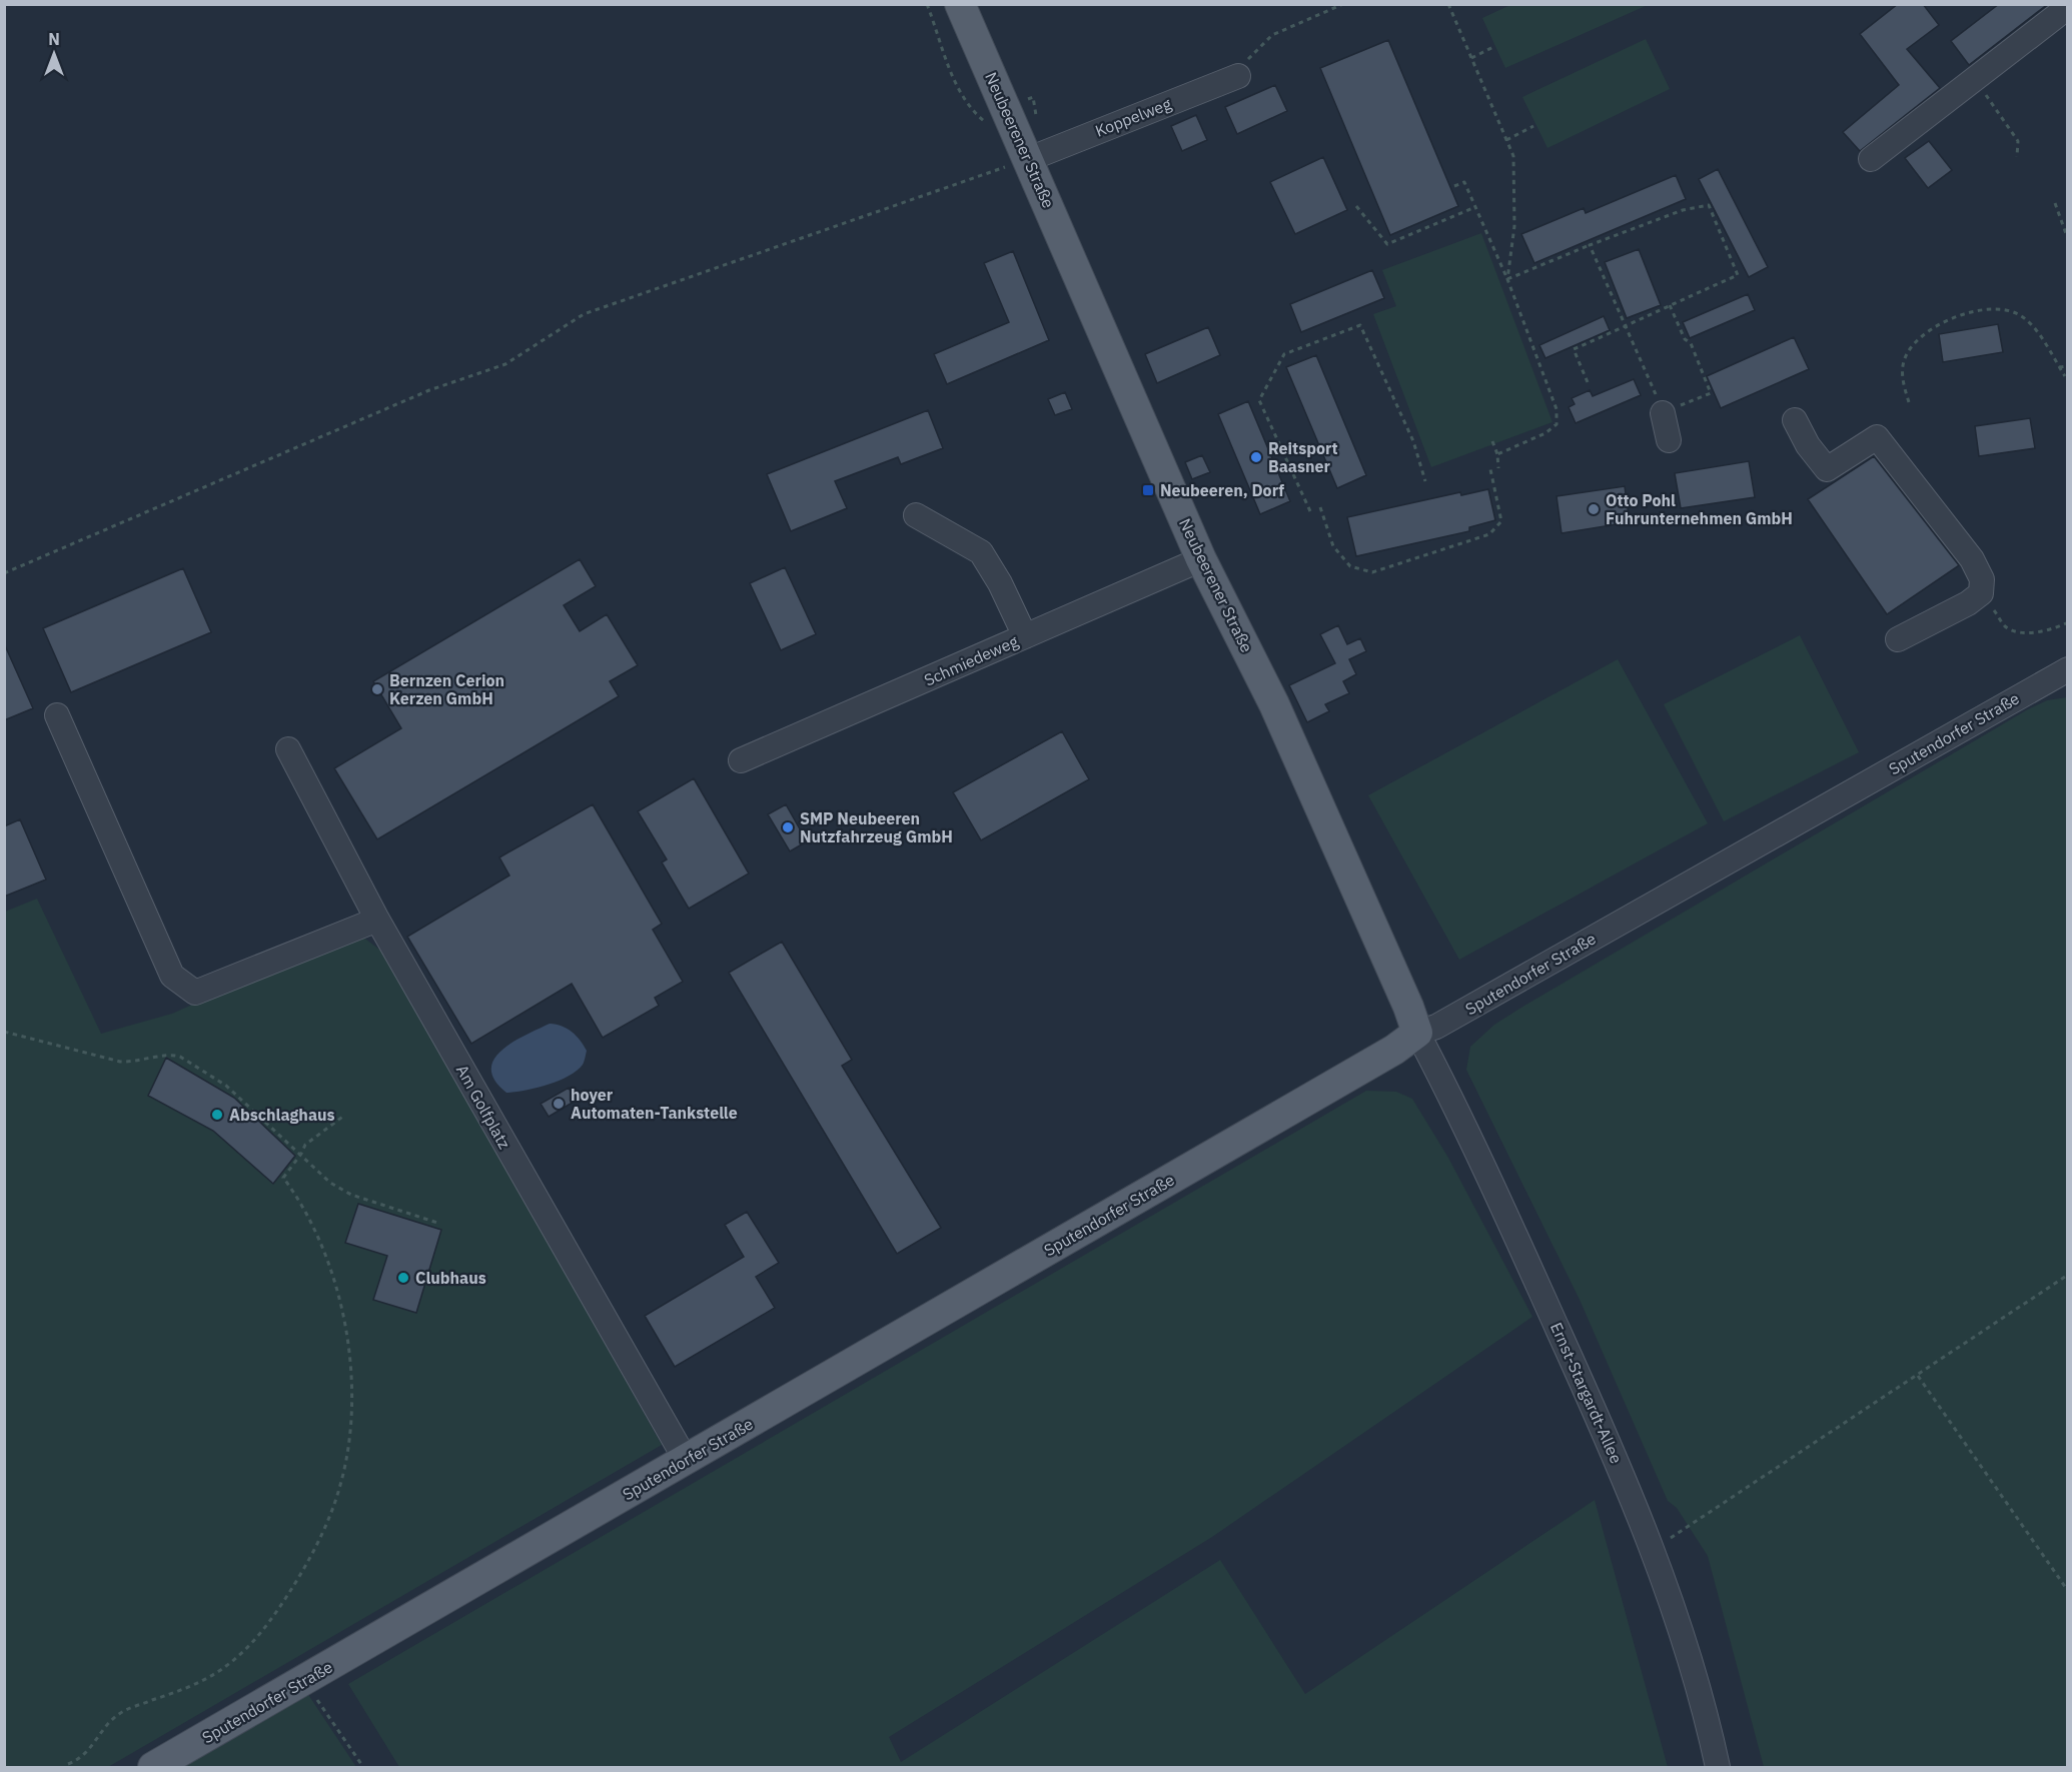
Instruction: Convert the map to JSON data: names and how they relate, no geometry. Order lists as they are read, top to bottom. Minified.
{"streets":{"main road":["Neubeerener Straße","Sputendorfer Straße"],"street":["Koppelweg","Schmiedeweg","Am Golfplatz","Ernst-Stargardt-Allee"]},"crossings":[["Koppelweg","Neubeerener Straße"],["Neubeerener Straße","Schmiedeweg"],["Neubeerener Straße","Sputendorfer Straße"],["Neubeerener Straße","Ernst-Stargardt-Allee"],["Sputendorfer Straße","Am Golfplatz"],["Sputendorfer Straße","Ernst-Stargardt-Allee"]],"places":{"other":["Reitsport Baasner","Otto Pohl Fuhrunternehmen GmbH","Bernzen Cerion Kerzen GmbH","SMP Neubeeren Nutzfahrzeug GmbH","hoyer Automaten-Tankstelle","Abschlaghaus","Clubhaus"],"transit":["Neubeeren, Dorf"]},"north":"top"}
